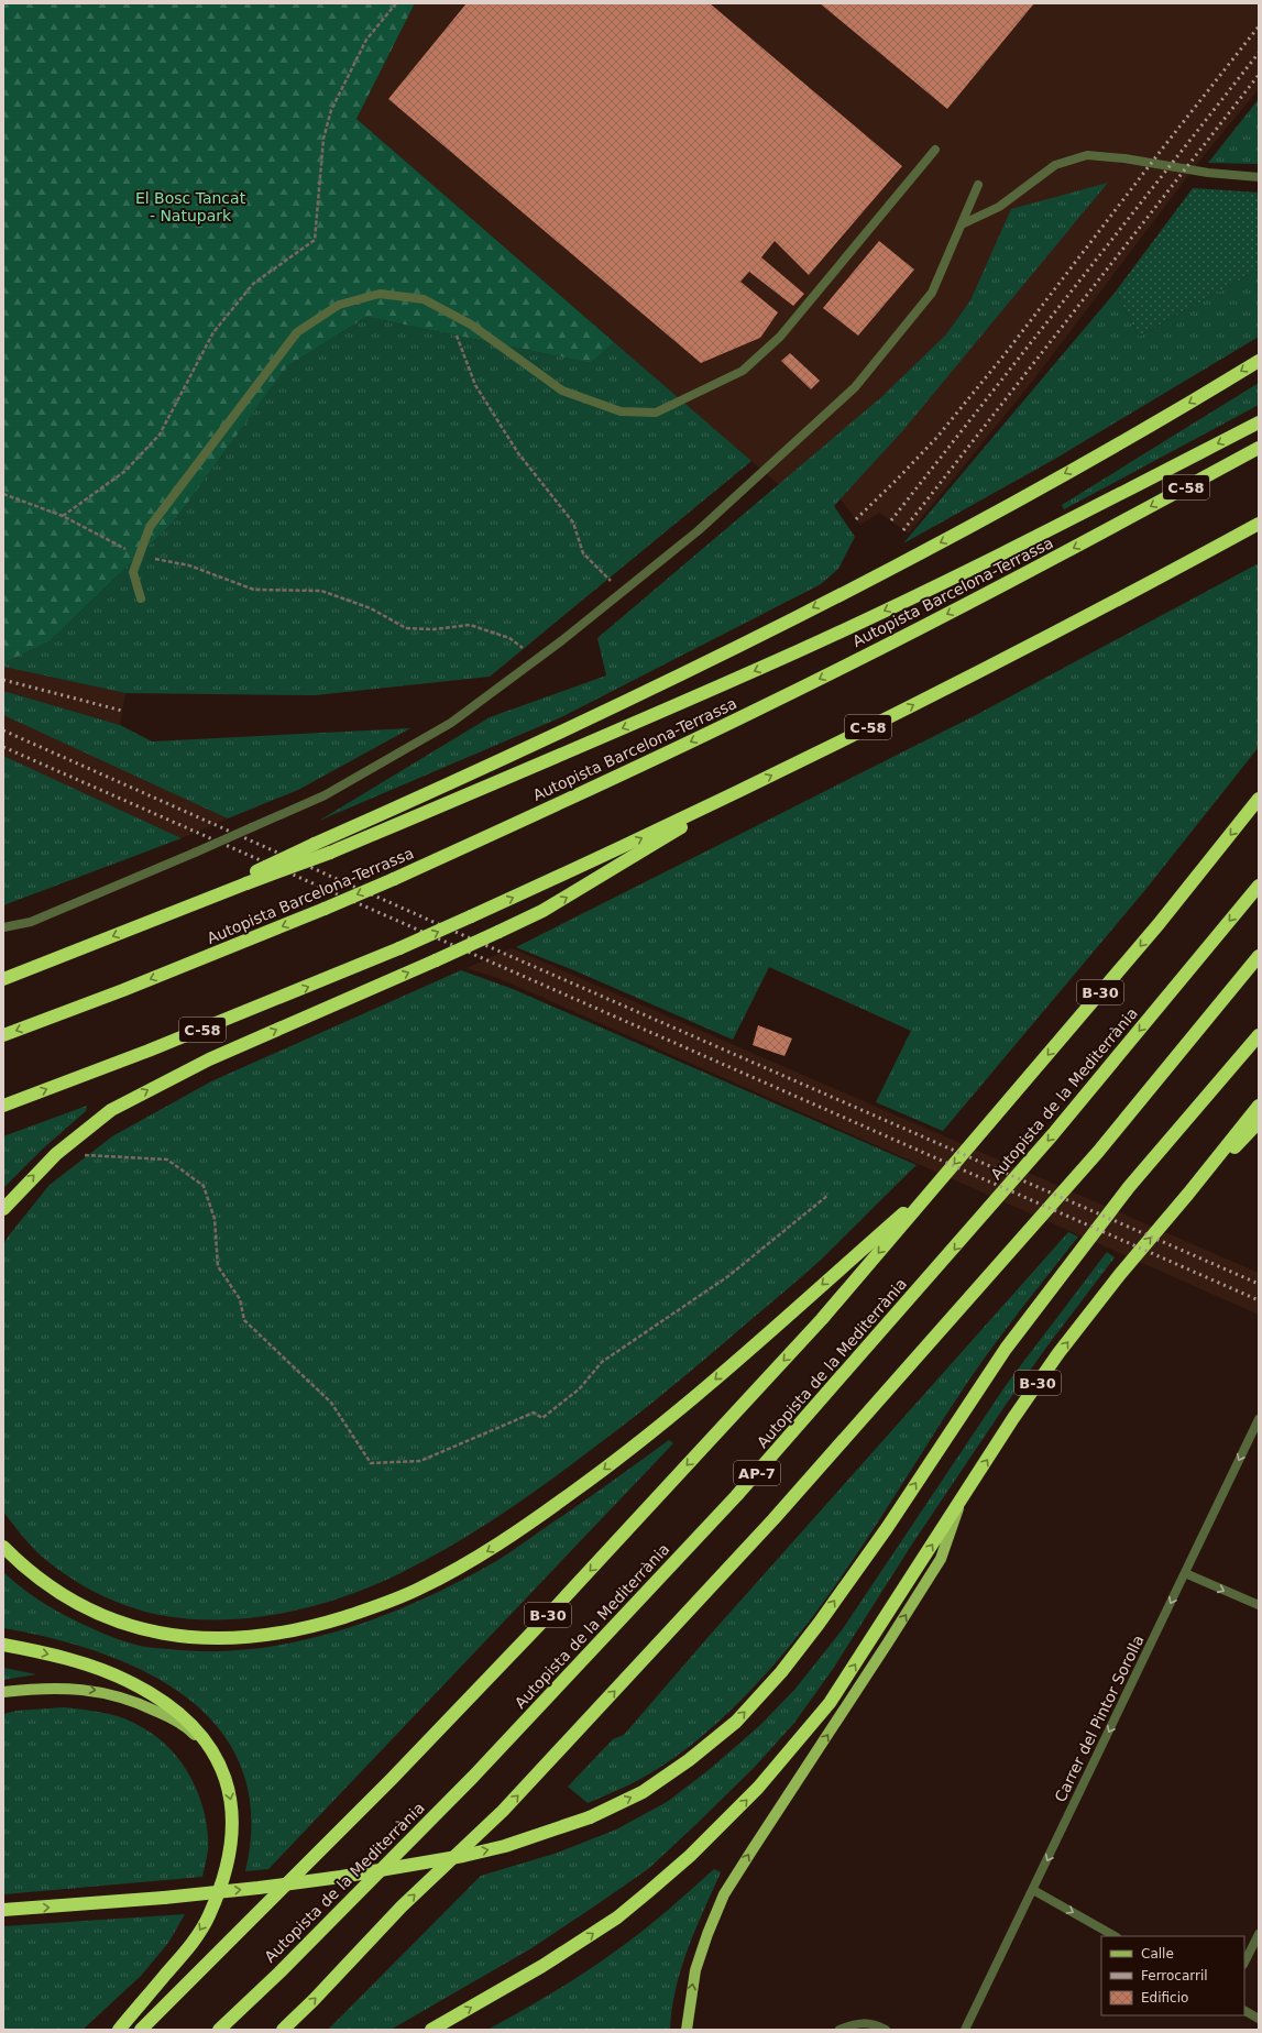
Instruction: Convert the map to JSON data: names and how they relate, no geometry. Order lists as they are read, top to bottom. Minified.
{"streets":{"highway":["C-58","Autopista Barcelona-Terrassa","B-30","Autopista de la Mediterrània","AP-7"],"street":["Carrer del Pintor Sorolla"]},"one_way":["Carrer del Pintor Sorolla"],"parks":["El Bosc Tancat - Natupark"],"legend":["Calle","Ferrocarril","Edificio"]}
